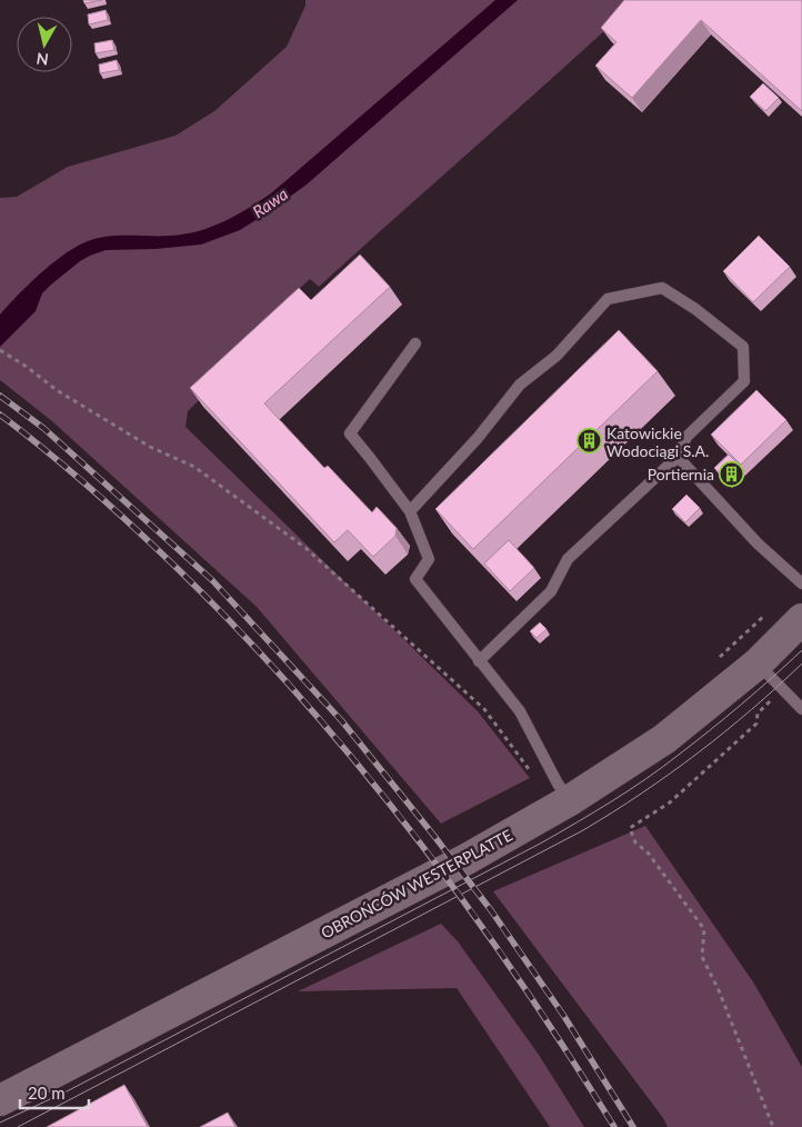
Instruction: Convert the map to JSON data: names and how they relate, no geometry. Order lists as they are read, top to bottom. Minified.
{"streets":{"street":["OBROŃCÓW WESTERPLATTE"]},"water":["Rawa"],"places":{"building":["Katowickie Wodociągi S.A.","Portiernia"]},"scale_bar":"20 m","north":"bottom"}
